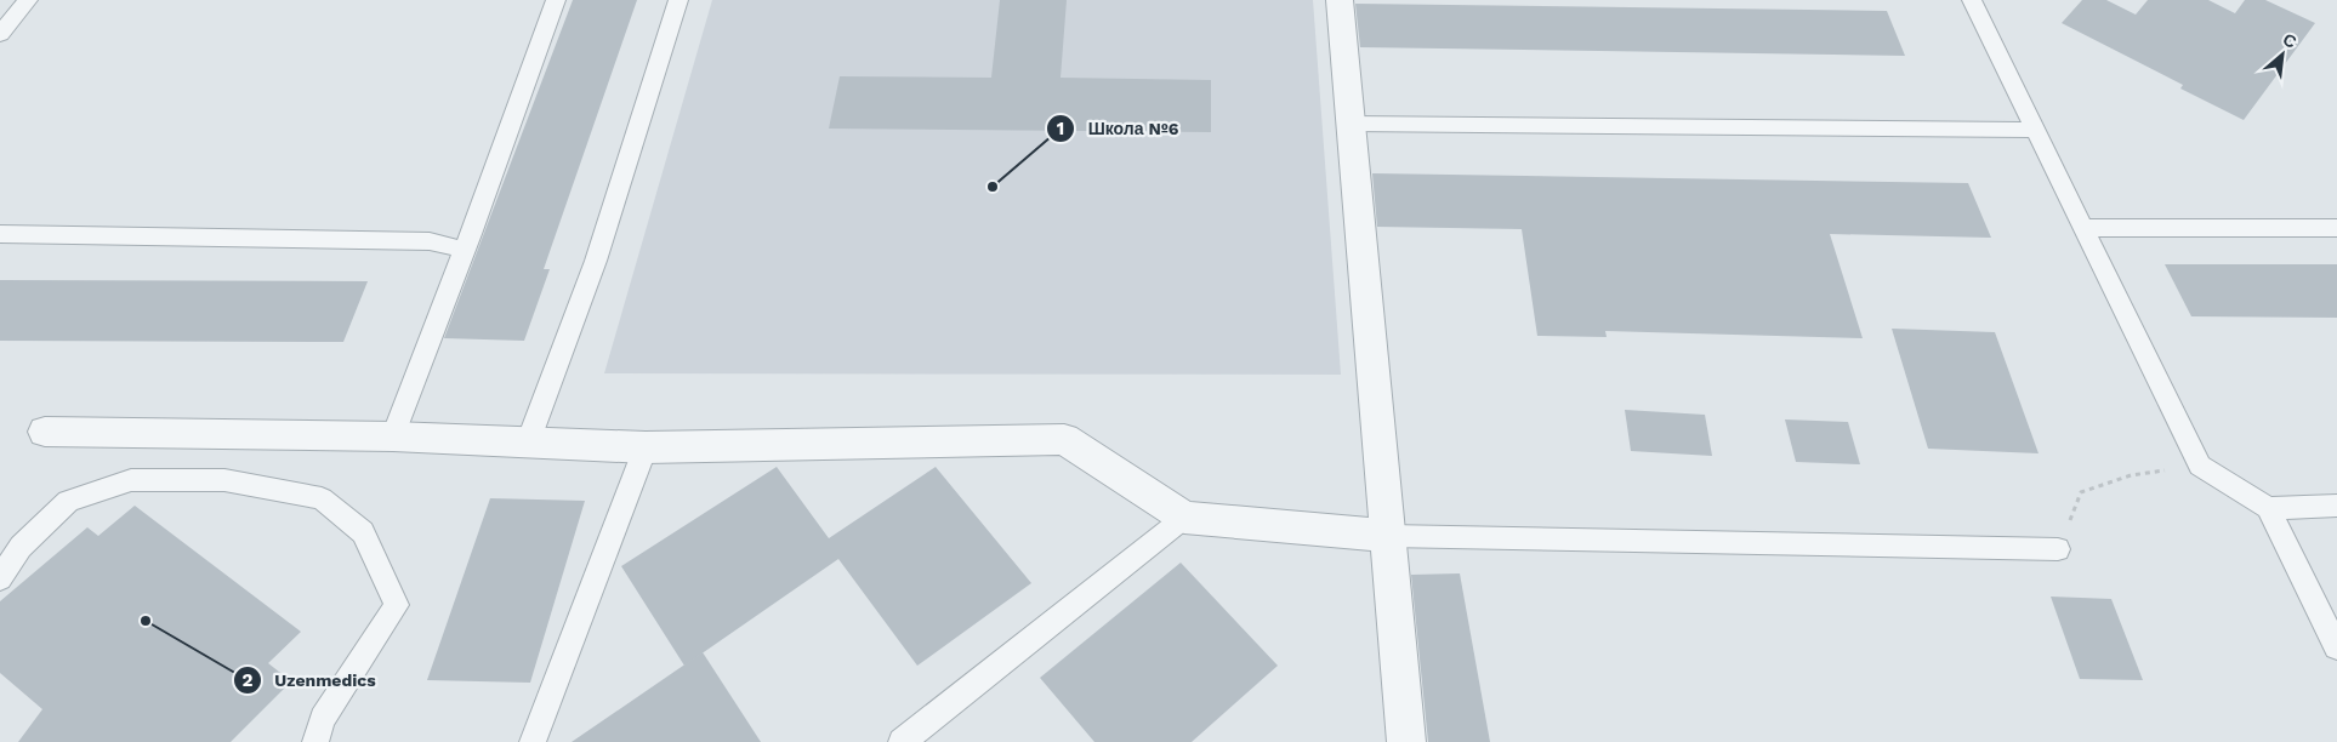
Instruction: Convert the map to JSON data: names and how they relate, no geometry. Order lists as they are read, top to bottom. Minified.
{"places":["Школа №6","Uzenmedics"],"north":"top right"}
